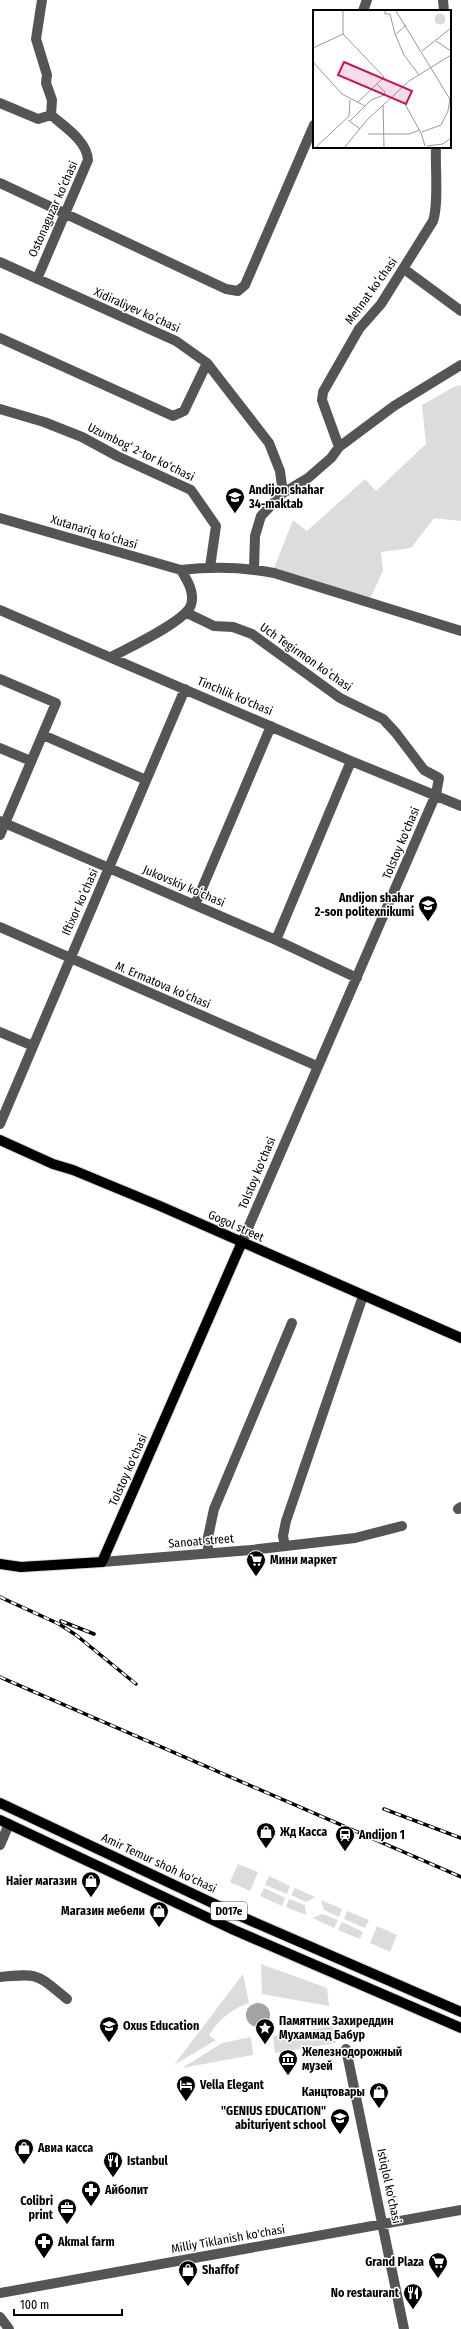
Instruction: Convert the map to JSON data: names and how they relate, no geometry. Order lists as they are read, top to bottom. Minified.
{"streets":{"main road":["Tolstoy ko'chasi","Gogol street","Sanoat street","Amir Temur shoh ko'chasi","D017e"],"street":["Ostonaguzar koʻchasi","Mehnat koʻchasi","Xidiraliyev koʻchasi","Uzumbog‘ 2-tor ko‘chasi","Xutanariq koʻchasi","Uch Tegirmon koʻchasi","Tinchlik ko'chasi","Jukovskiy koʻchasi","Iftixor koʻchasi","M. Ermatova koʻchasi","Istiqlol ko'chasi","Milliy Tiklanish ko'chasi"]},"crossings":[["Ostonaguzar koʻchasi","Xidiraliyev koʻchasi"],["Uch Tegirmon koʻchasi","Tinchlik ko'chasi"],["Uch Tegirmon koʻchasi","Tolstoy ko'chasi"],["Tinchlik ko'chasi","Tolstoy ko'chasi"],["Tinchlik ko'chasi","Iftixor koʻchasi"],["Tolstoy ko'chasi","Jukovskiy koʻchasi"],["Tolstoy ko'chasi","M. Ermatova koʻchasi"],["Tolstoy ko'chasi","Gogol street"],["Tolstoy ko'chasi","Sanoat street"],["Jukovskiy koʻchasi","Iftixor koʻchasi"],["Iftixor koʻchasi","M. Ermatova koʻchasi"],["Istiqlol ko'chasi","Milliy Tiklanish ko'chasi"]],"places":{"school or university":["Andijon shahar 34-maktab","Andijon shahar 2-son politexnikumi","Oxus Education","\"GENIUS EDUCATION\" abituriyent school"],"supermarket":["Мини маркет","Grand Plaza"],"shop":["Жд Касса","Haier магазин","Магазин мебели","Канцтовары","Авиа касса","Shaffof"],"station":["Andijon 1"],"place":["Памятник Захиреддин Мухаммад Бабур"],"museum":["Железнодорожный музей"],"hotel":["Vella Elegant"],"restaurant":["Istanbul","No restaurant"],"pharmacy":["Айболит","Akmal farm"],"office":["Colibri print"]},"scale_bar":"100 m"}
